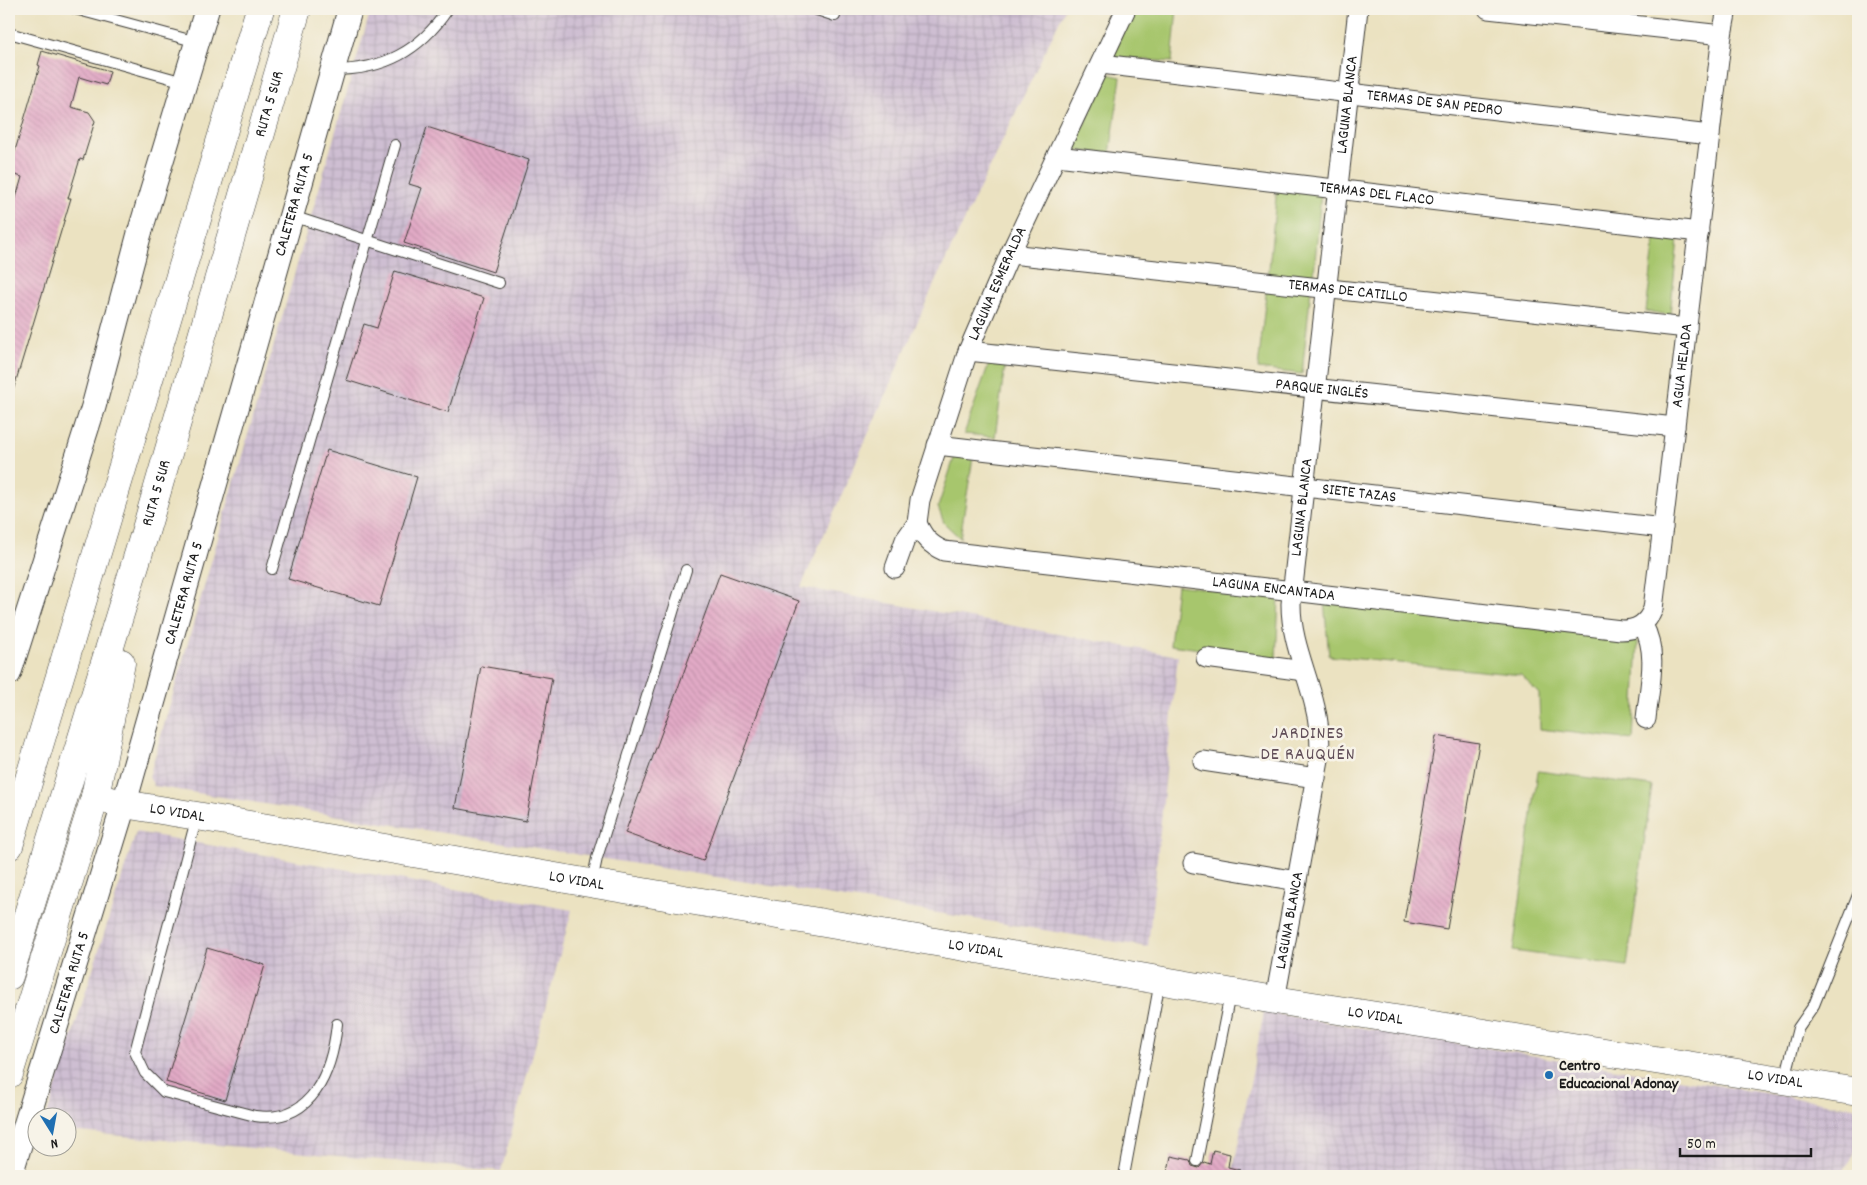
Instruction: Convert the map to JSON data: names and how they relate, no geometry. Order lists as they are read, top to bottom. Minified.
{"streets":{"main road":["RUTA 5 SUR","LO VIDAL"],"street":["TERMAS DE SAN PEDRO","LAGUNA BLANCA","TERMAS DEL FLACO","CALETERA RUTA 5","LAGUNA ESMERALDA","TERMAS DE CATILLO","AGUA HELADA","PARQUE INGLÉS","SIETE TAZAS","LAGUNA ENCANTADA"]},"crossings":[["TERMAS DE SAN PEDRO","LAGUNA BLANCA"],["TERMAS DE SAN PEDRO","LAGUNA ESMERALDA"],["TERMAS DE SAN PEDRO","AGUA HELADA"],["LAGUNA BLANCA","TERMAS DEL FLACO"],["LAGUNA BLANCA","TERMAS DE CATILLO"],["LAGUNA BLANCA","PARQUE INGLÉS"],["LAGUNA BLANCA","SIETE TAZAS"],["LAGUNA BLANCA","LAGUNA ENCANTADA"],["LAGUNA BLANCA","LO VIDAL"],["TERMAS DEL FLACO","LAGUNA ESMERALDA"],["TERMAS DEL FLACO","AGUA HELADA"],["CALETERA RUTA 5","LO VIDAL"],["LAGUNA ESMERALDA","TERMAS DE CATILLO"],["LAGUNA ESMERALDA","PARQUE INGLÉS"],["LAGUNA ESMERALDA","SIETE TAZAS"],["LAGUNA ESMERALDA","LAGUNA ENCANTADA"],["TERMAS DE CATILLO","AGUA HELADA"],["AGUA HELADA","PARQUE INGLÉS"],["AGUA HELADA","SIETE TAZAS"],["AGUA HELADA","LAGUNA ENCANTADA"]],"districts":["JARDINES DE RAUQUÉN"],"places":["Centro Educacional Adonay"],"scale_bar":"50 m","north":"bottom"}
